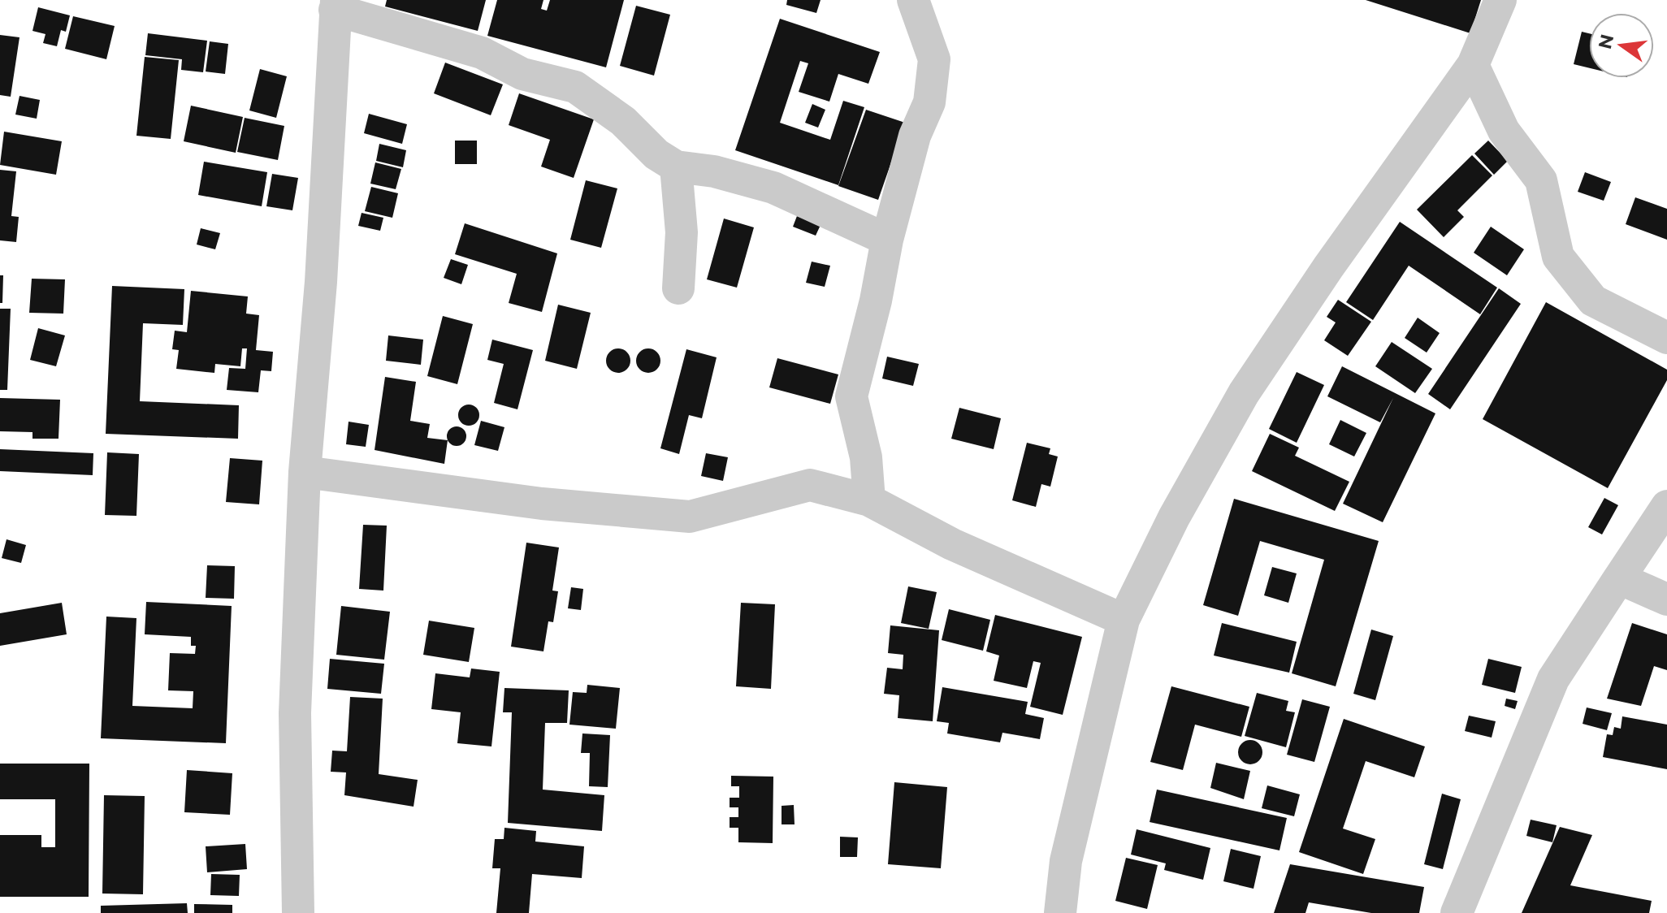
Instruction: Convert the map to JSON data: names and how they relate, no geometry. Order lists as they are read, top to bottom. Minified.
{"north":"left"}
